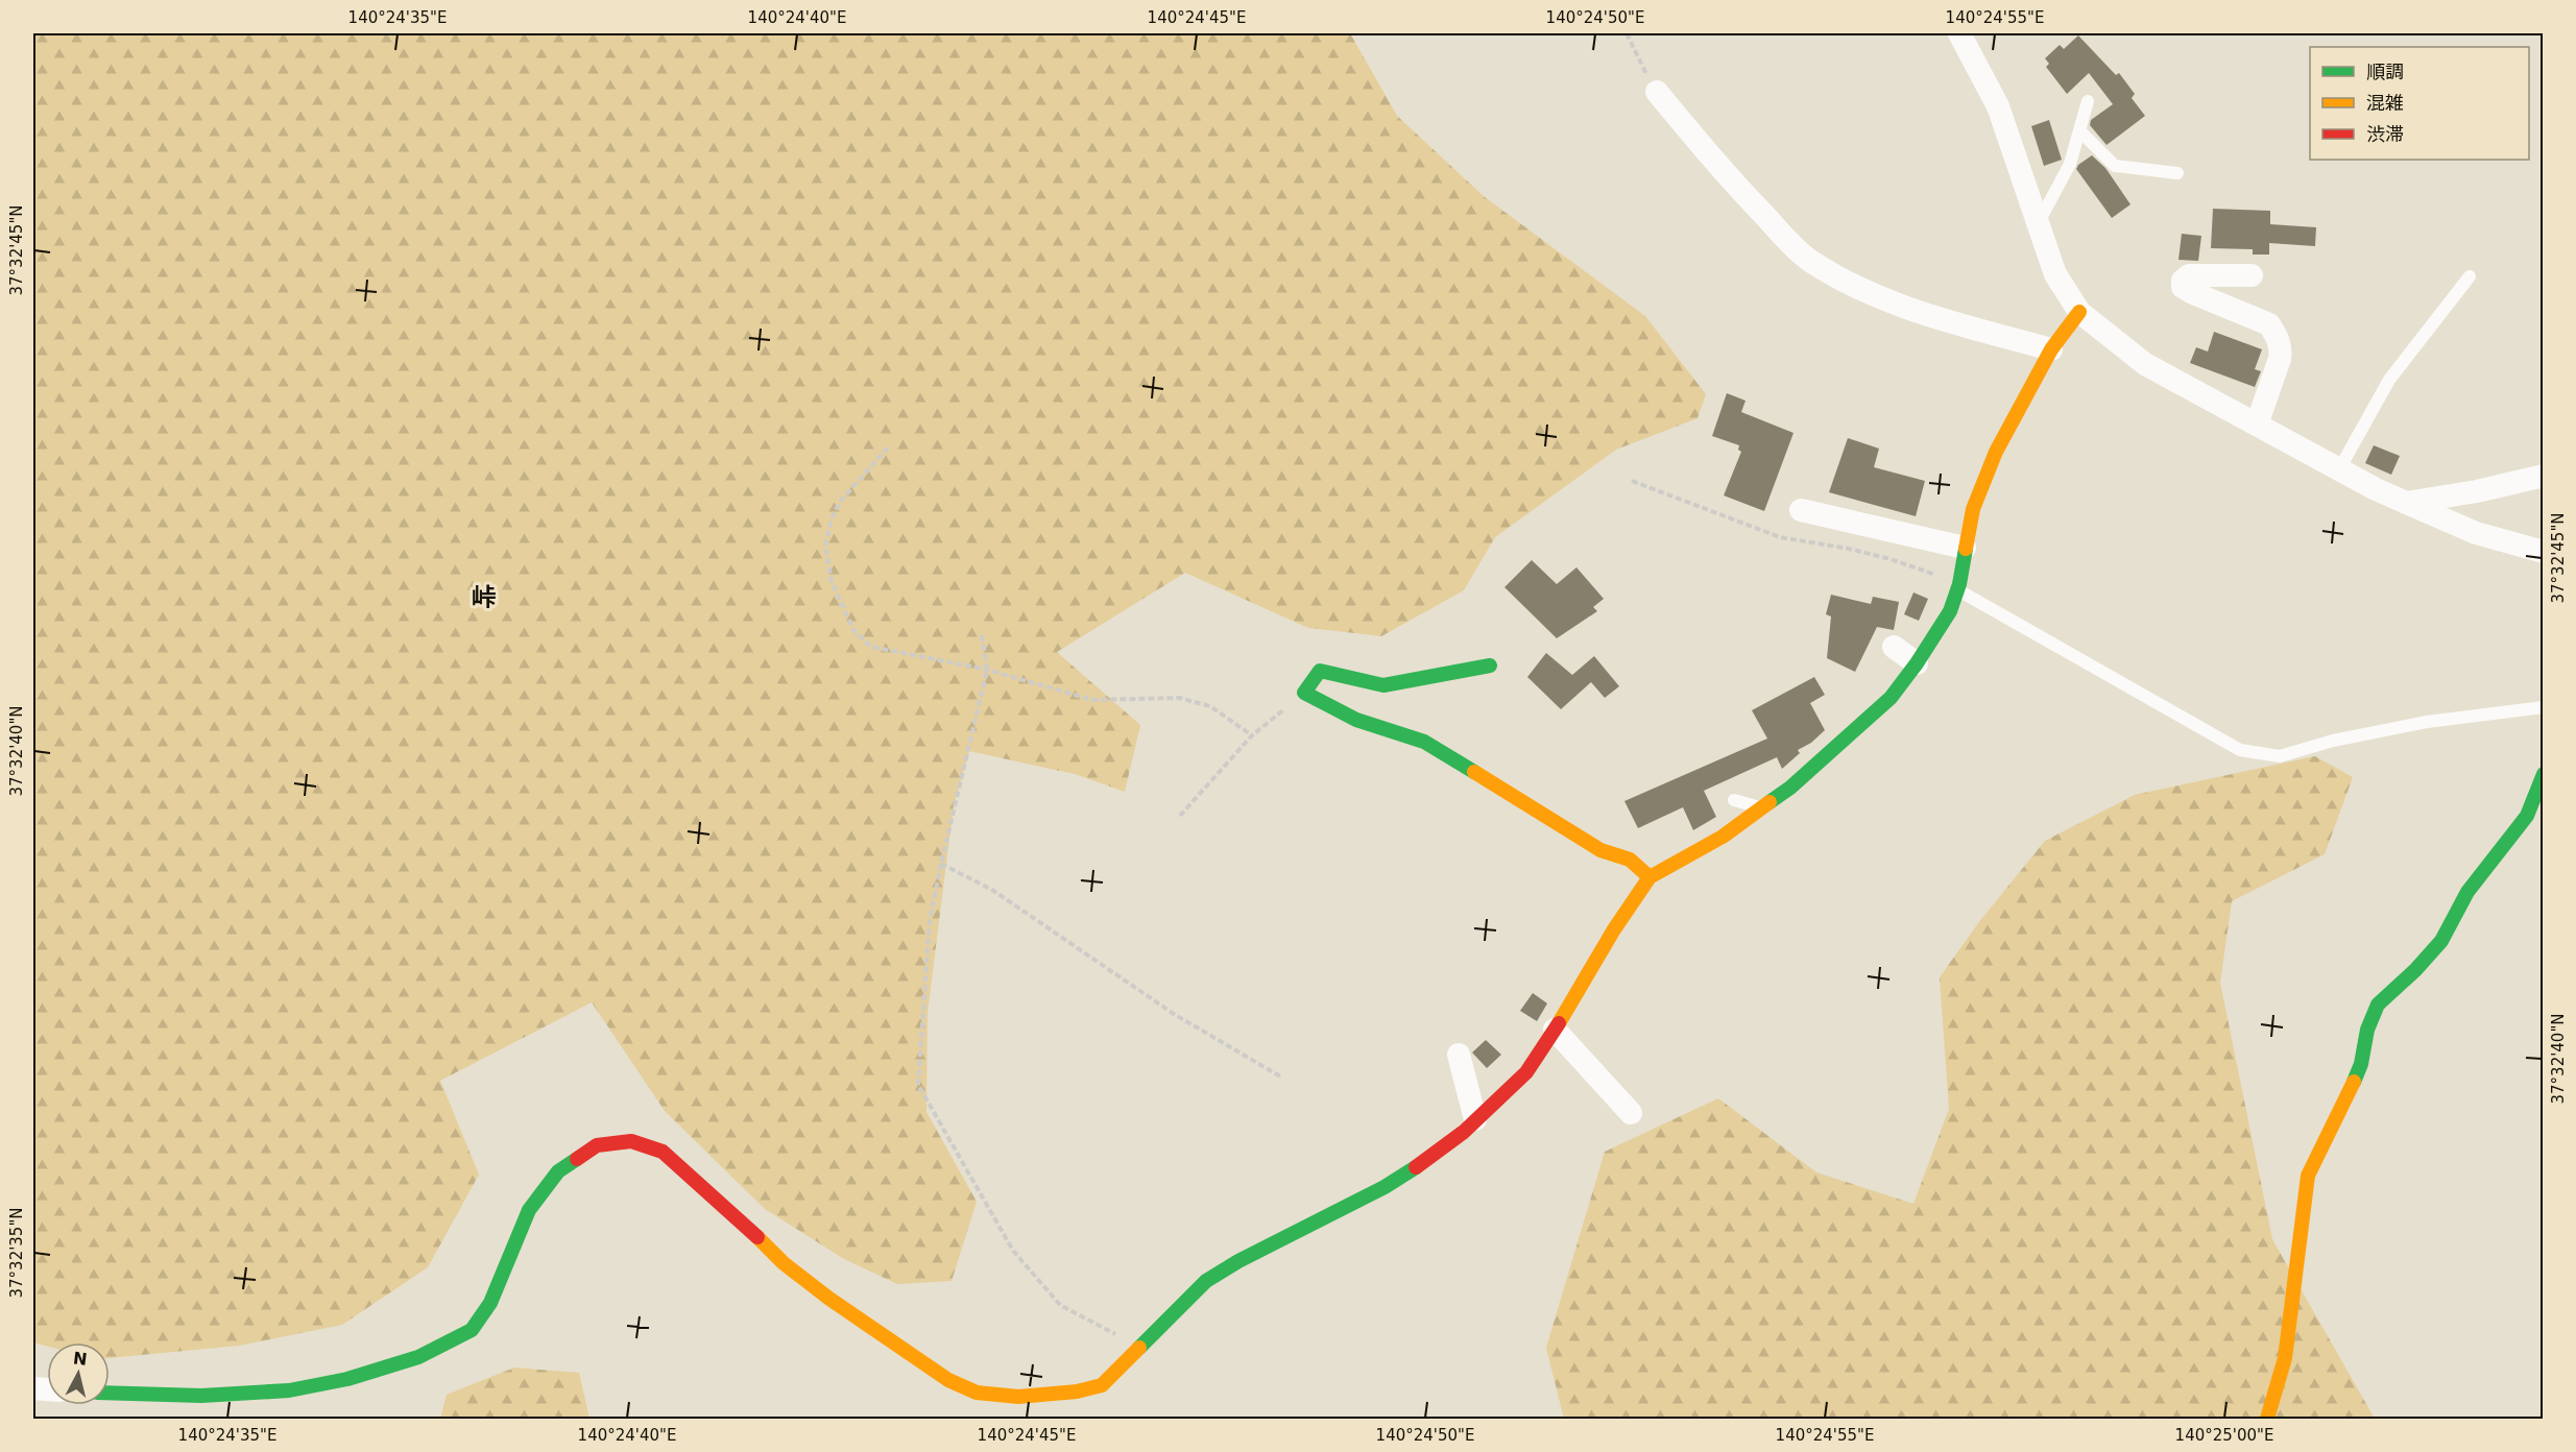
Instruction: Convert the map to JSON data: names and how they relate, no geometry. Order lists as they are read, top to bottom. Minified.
{"districts":["峠"],"legend":["順調","混雑","渋滞"],"north":"top","coordinates":["140°24'35\"E","140°24'40\"E","140°24'45\"E","140°24'50\"E","140°24'55\"E","37°32'45\"N","37°32'40\"N","37°32'35\"N","140°25'00\"E"]}
